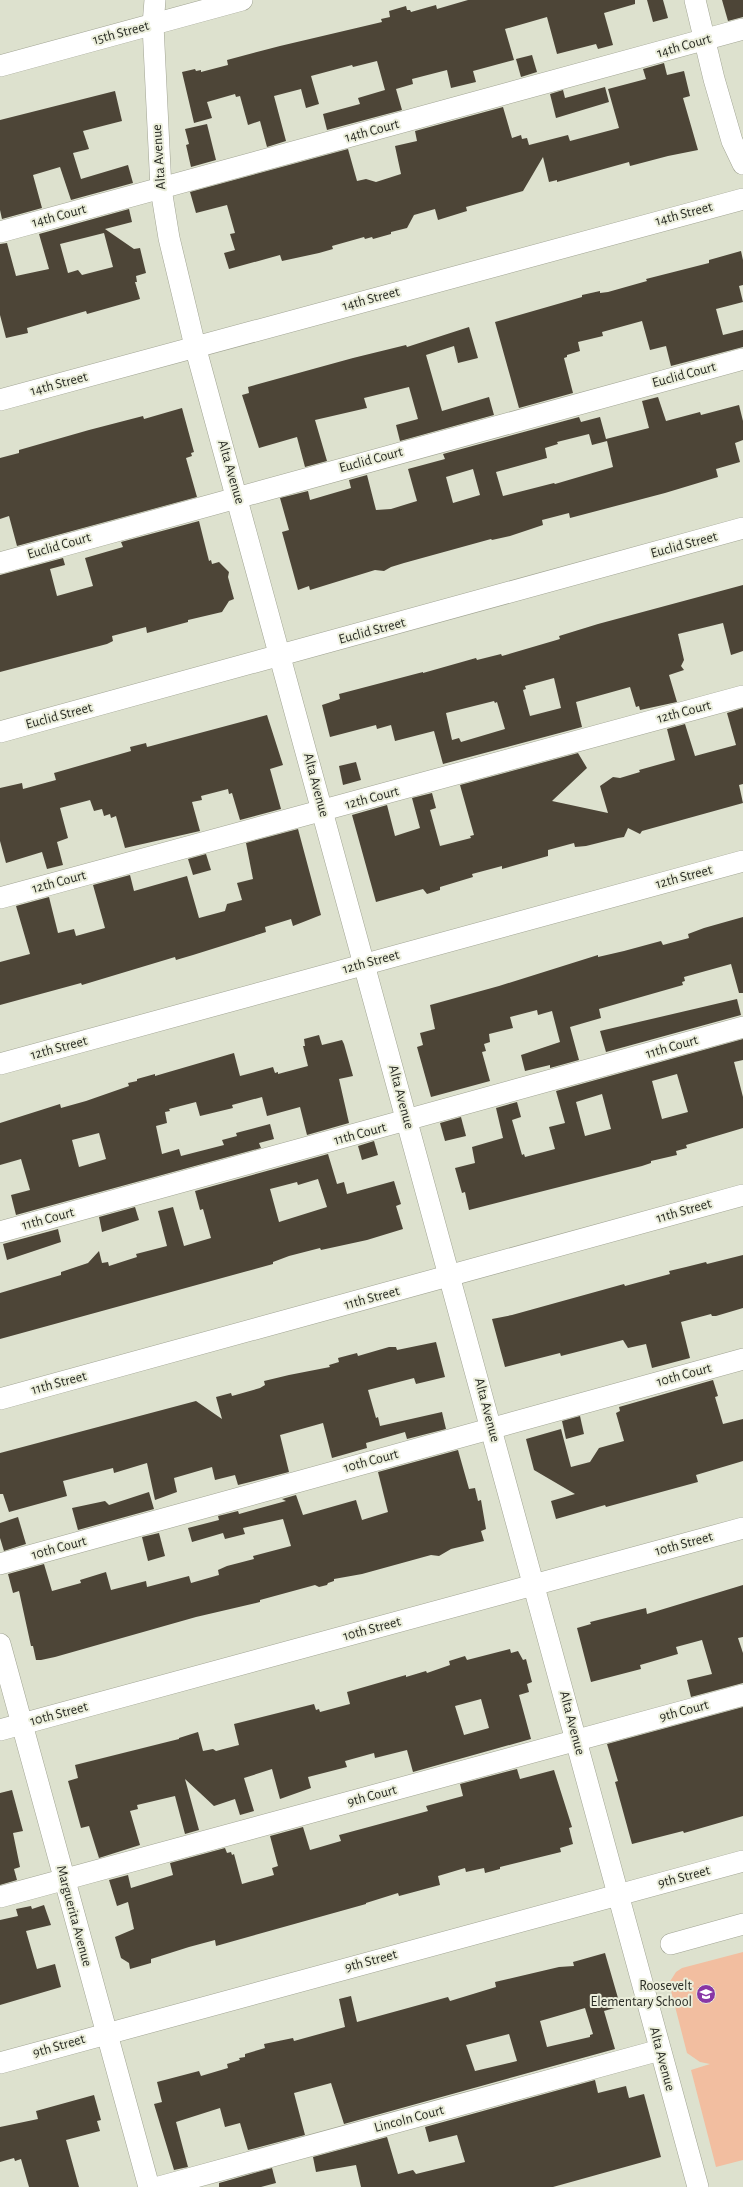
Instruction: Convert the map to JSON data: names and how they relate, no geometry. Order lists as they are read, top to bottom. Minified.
{"streets":{"street":["15th Street","14th Court","Alta Avenue","14th Street","Euclid Court","Euclid Street","12th Court","12th Street","11th Court","11th Street","10th Court","10th Street","9th Court","9th Street","Marguerita Avenue","Lincoln Court"]},"crossings":[["15th Street","Alta Avenue"],["14th Court","Alta Avenue"],["Alta Avenue","14th Street"],["Alta Avenue","Euclid Court"],["Alta Avenue","Euclid Street"],["Alta Avenue","12th Court"],["Alta Avenue","12th Street"],["Alta Avenue","11th Court"],["Alta Avenue","11th Street"],["Alta Avenue","10th Court"],["Alta Avenue","10th Street"],["Alta Avenue","9th Court"],["Alta Avenue","9th Street"],["Alta Avenue","Lincoln Court"],["10th Street","Marguerita Avenue"],["9th Court","Marguerita Avenue"],["9th Street","Marguerita Avenue"]],"places":{"school or university":["Roosevelt Elementary School"]}}
